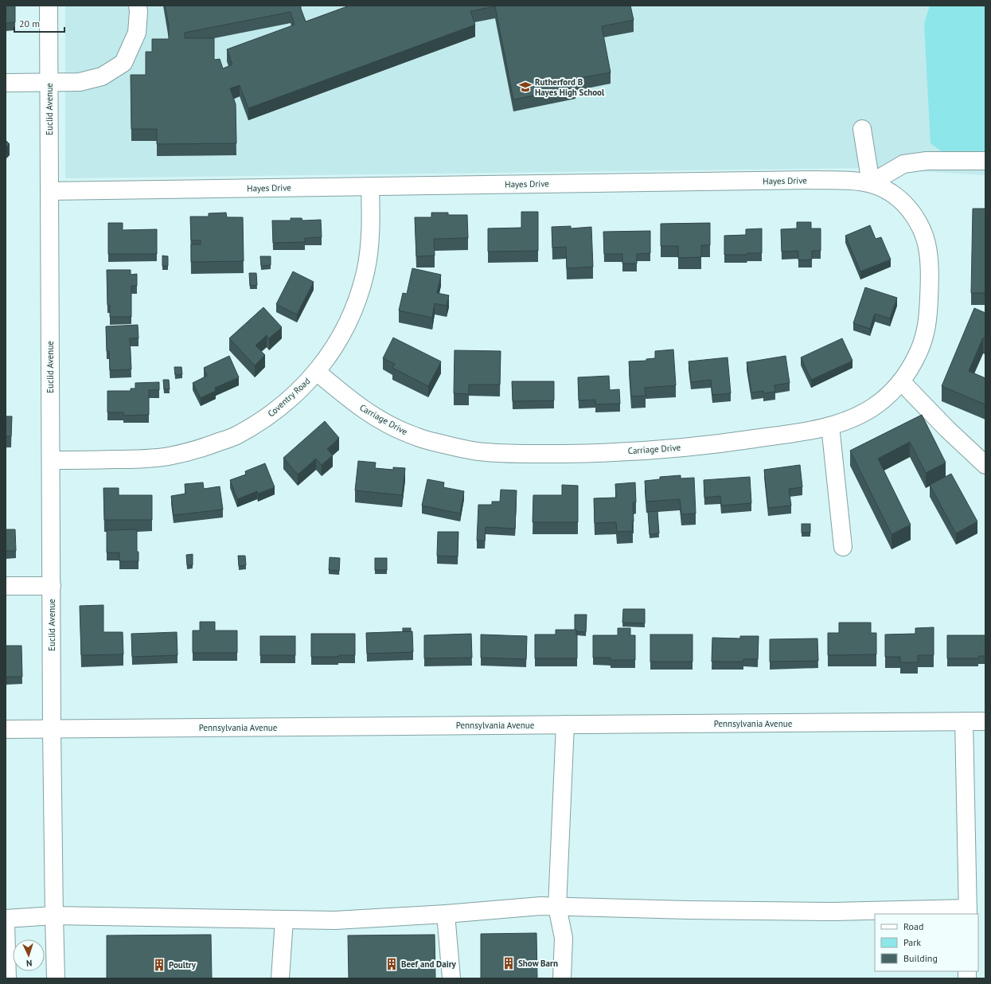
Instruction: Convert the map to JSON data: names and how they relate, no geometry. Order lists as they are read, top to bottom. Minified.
{"streets":{"street":["Euclid Avenue","Hayes Drive","Coventry Road","Carriage Drive","Pennsylvania Avenue"]},"crossings":[["Euclid Avenue","Hayes Drive"],["Euclid Avenue","Coventry Road"],["Euclid Avenue","Pennsylvania Avenue"],["Hayes Drive","Coventry Road"],["Hayes Drive","Carriage Drive"],["Coventry Road","Carriage Drive"]],"places":{"school or university":["Rutherford B Hayes High School"],"building":["Show Barn","Beef and Dairy","Poultry"]},"legend":["Road","Park","Building"],"scale_bar":"20 m","north":"bottom"}
